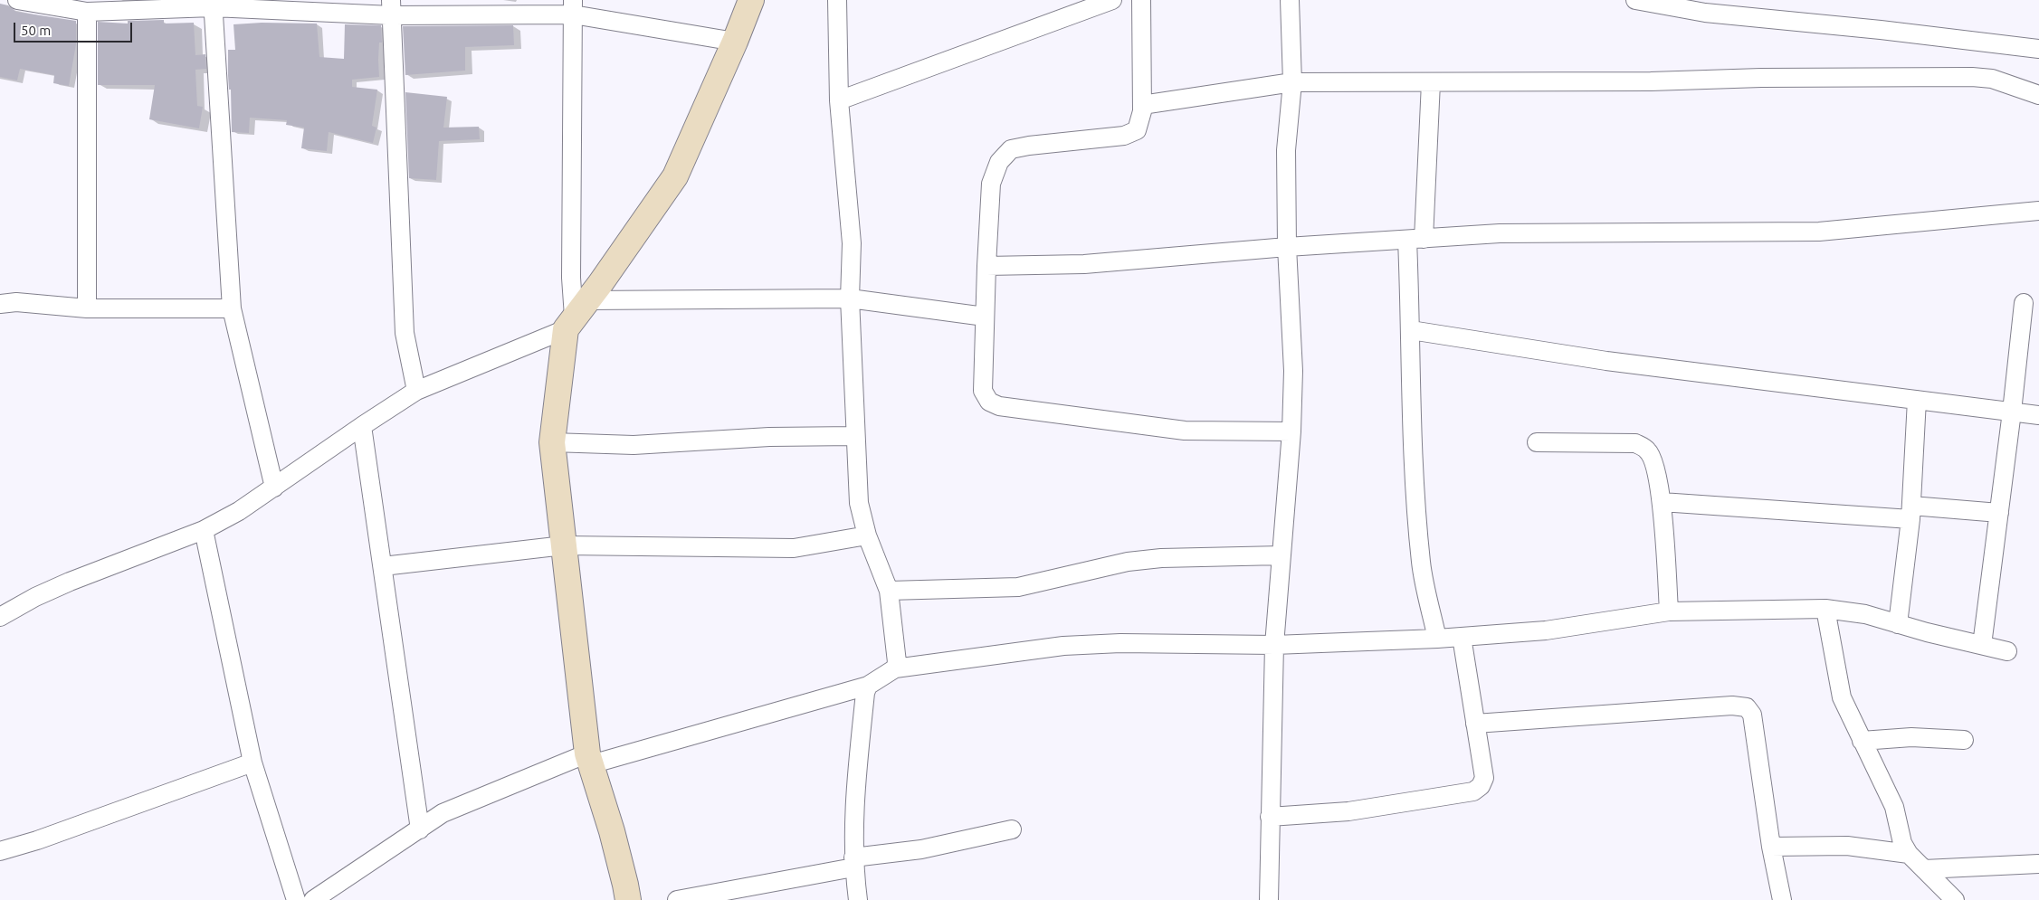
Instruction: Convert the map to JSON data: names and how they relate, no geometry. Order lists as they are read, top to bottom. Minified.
{"scale_bar":"50 m"}
